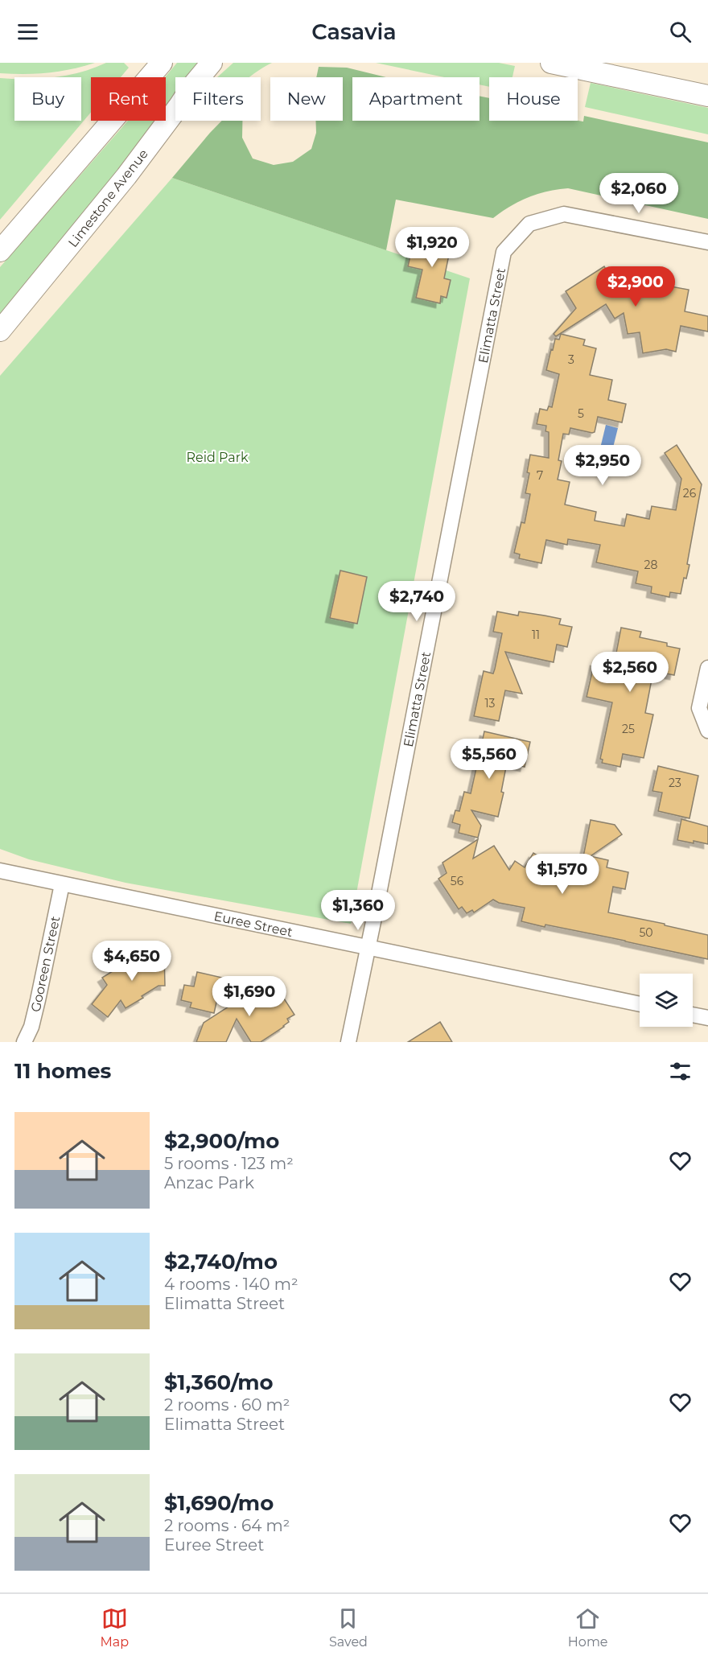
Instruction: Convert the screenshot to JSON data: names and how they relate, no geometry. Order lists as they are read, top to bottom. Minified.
{"streets":{"main road":["Limestone Avenue"],"street":["Elimatta Street","Euree Street","Gooreen Street"]},"crossings":[["Elimatta Street","Euree Street"],["Euree Street","Gooreen Street"]],"parks":["Reid Park"],"house_numbers":["3","5","7","26","28","11","13","25","23","56","50"],"page":{"header":"Casavia","chip":["Buy","Rent","Filters","New","Apartment","House"],"price":["$2,060","$1,920","$2,900","$2,950","$2,740","$2,560","$5,560","$1,570","$1,360","$4,650","$1,690"],"heading":"11 homes","list":[{"name":"$2,900/mo","note":"5 rooms · 123 m² · Anzac Park"},{"name":"$2,740/mo","note":"4 rooms · 140 m² · Elimatta Street"},{"name":"$1,360/mo","note":"2 rooms · 60 m² · Elimatta Street"},{"name":"$1,690/mo","note":"2 rooms · 64 m² · Euree Street"}],"tabs":["Map","Saved","Home"]}}
